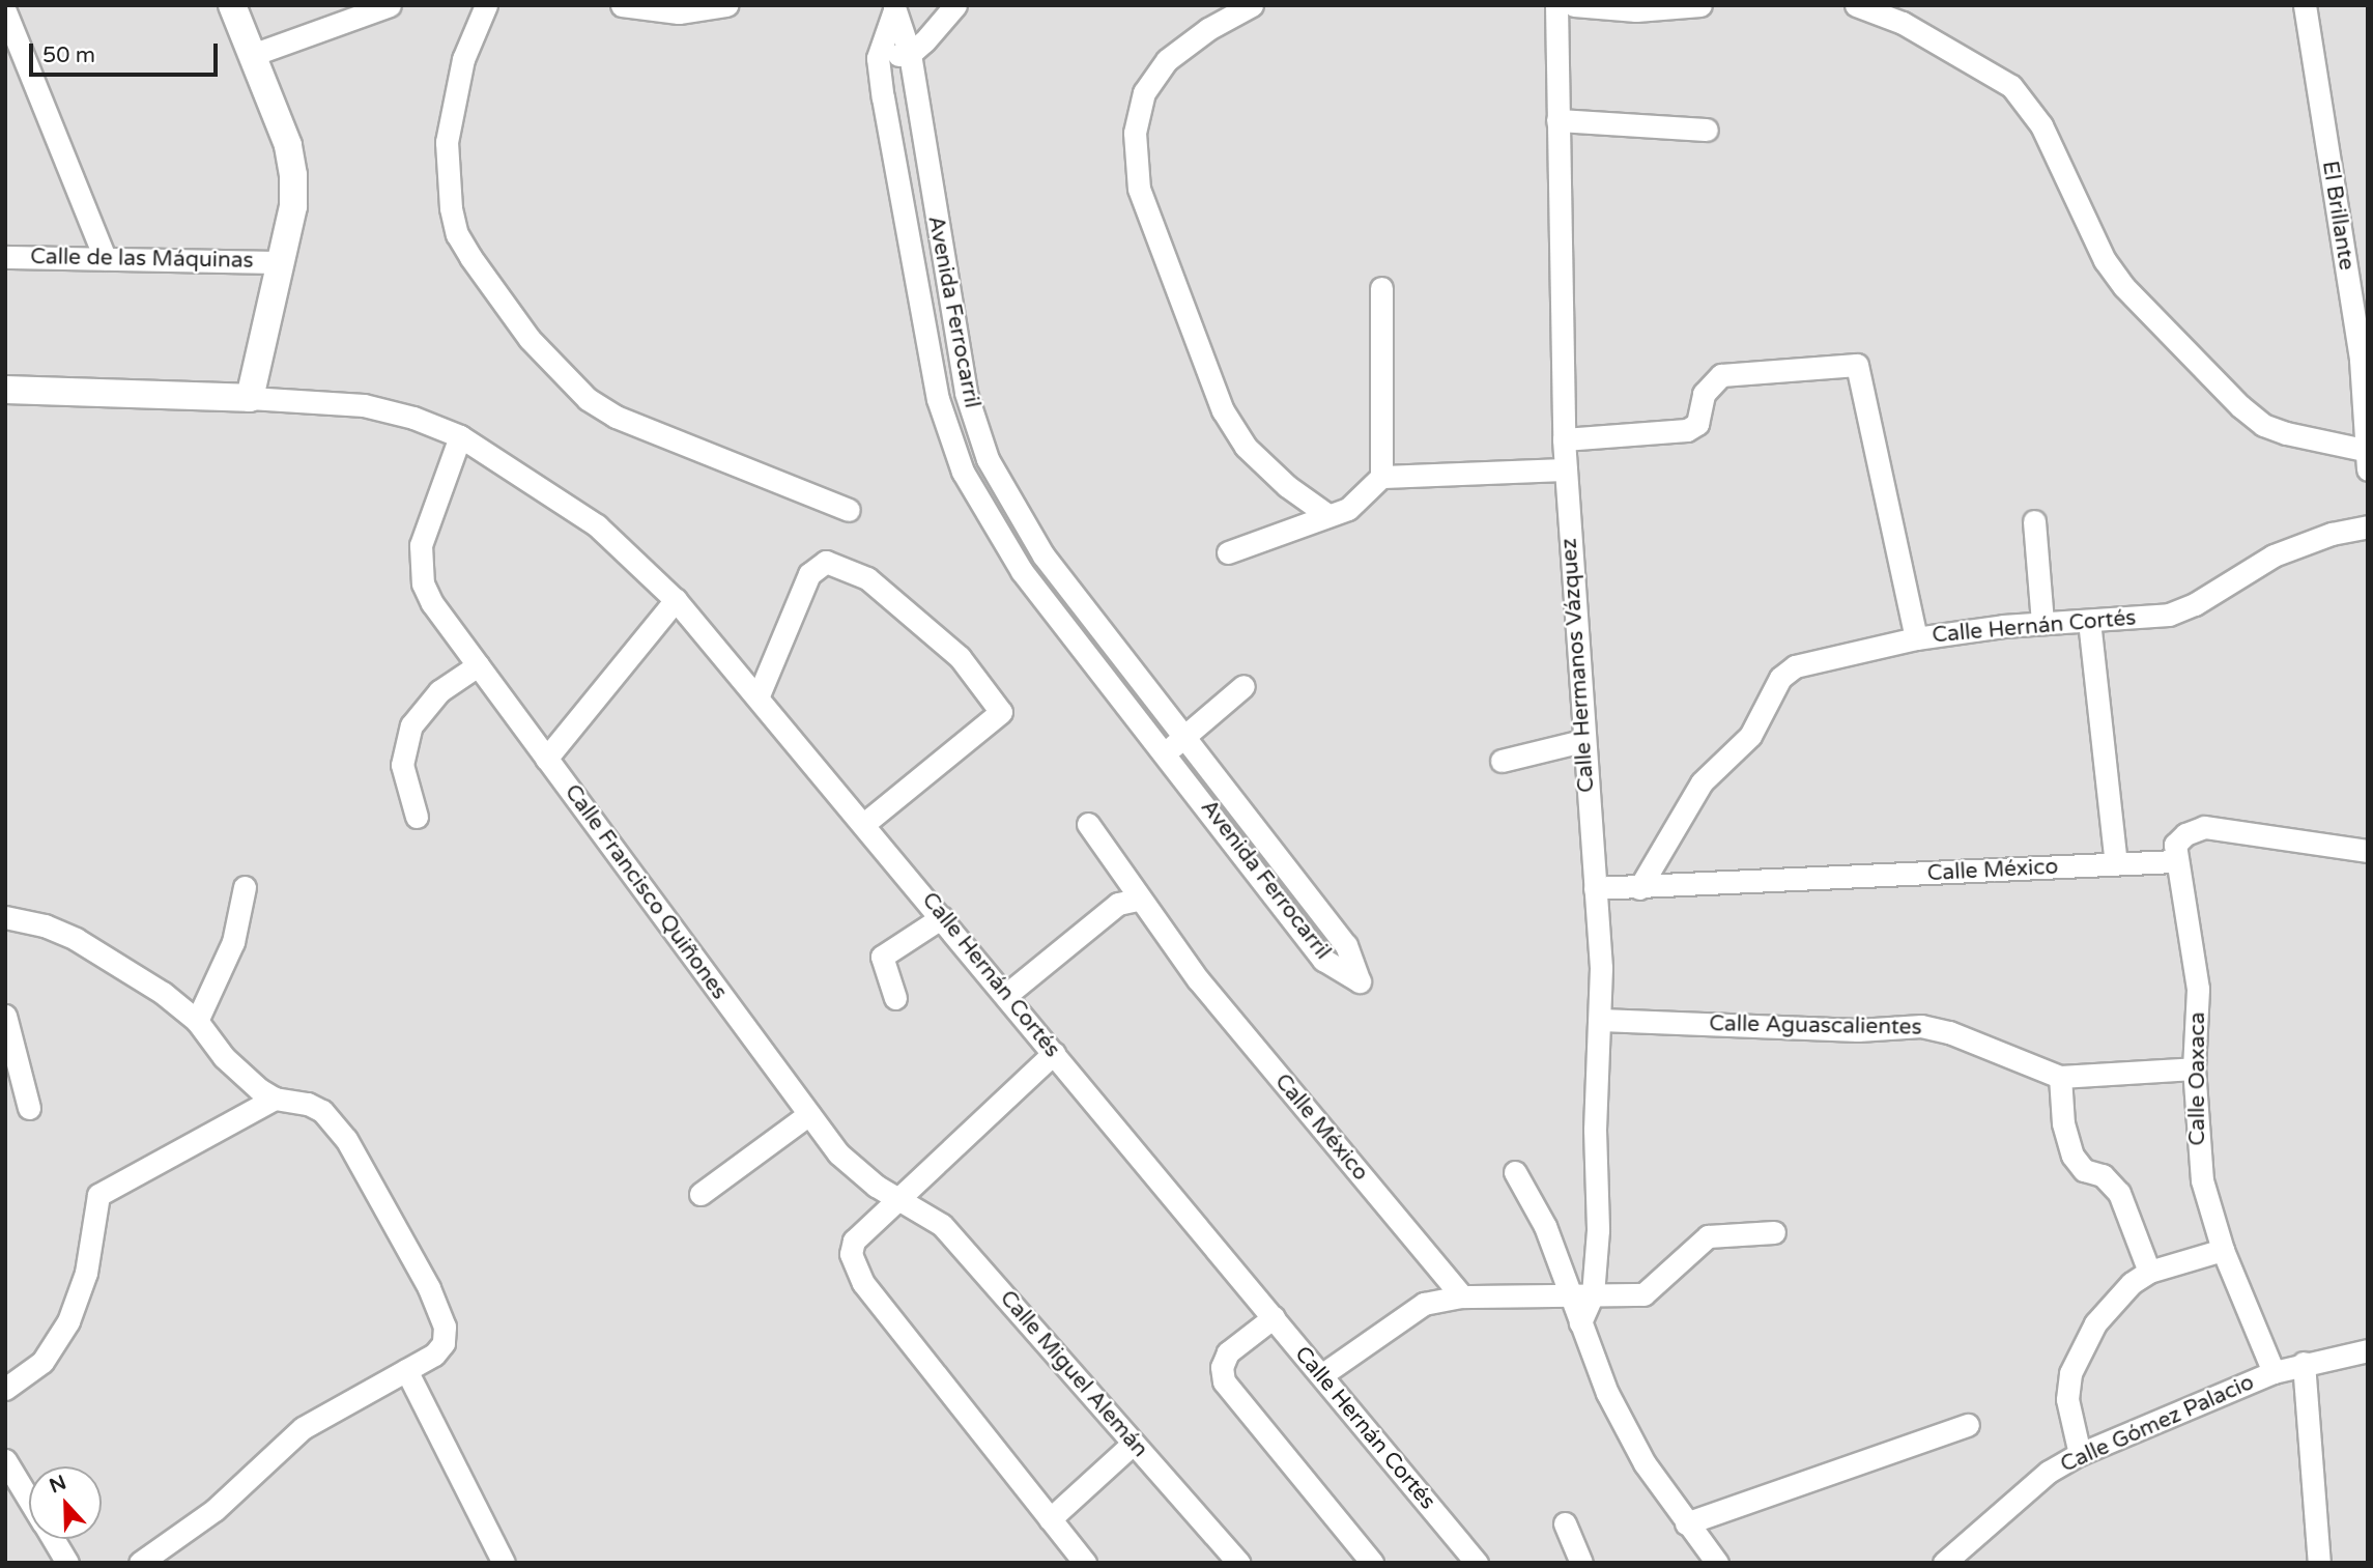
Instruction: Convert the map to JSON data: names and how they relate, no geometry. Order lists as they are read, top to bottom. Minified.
{"streets":{"street":["El Brillante","Calle de las Máquinas","Avenida Ferrocarril","Calle Hernán Cortés","Calle Hermanos Vázquez","Calle México","Calle Francisco Quiñones","Calle Aguascalientes","Calle Oaxaca","Calle Miguel Alemán","Calle Gómez Palacio"]},"crossings":[["Calle Hernán Cortés","Calle México"],["Calle Hernán Cortés","Calle Francisco Quiñones"],["Calle Hermanos Vázquez","Calle México"],["Calle Hermanos Vázquez","Calle Aguascalientes"],["Calle México","Calle Oaxaca"],["Calle Francisco Quiñones","Calle Miguel Alemán"],["Calle Aguascalientes","Calle Oaxaca"],["Calle Oaxaca","Calle Gómez Palacio"]],"scale_bar":"50 m","north":"top"}
